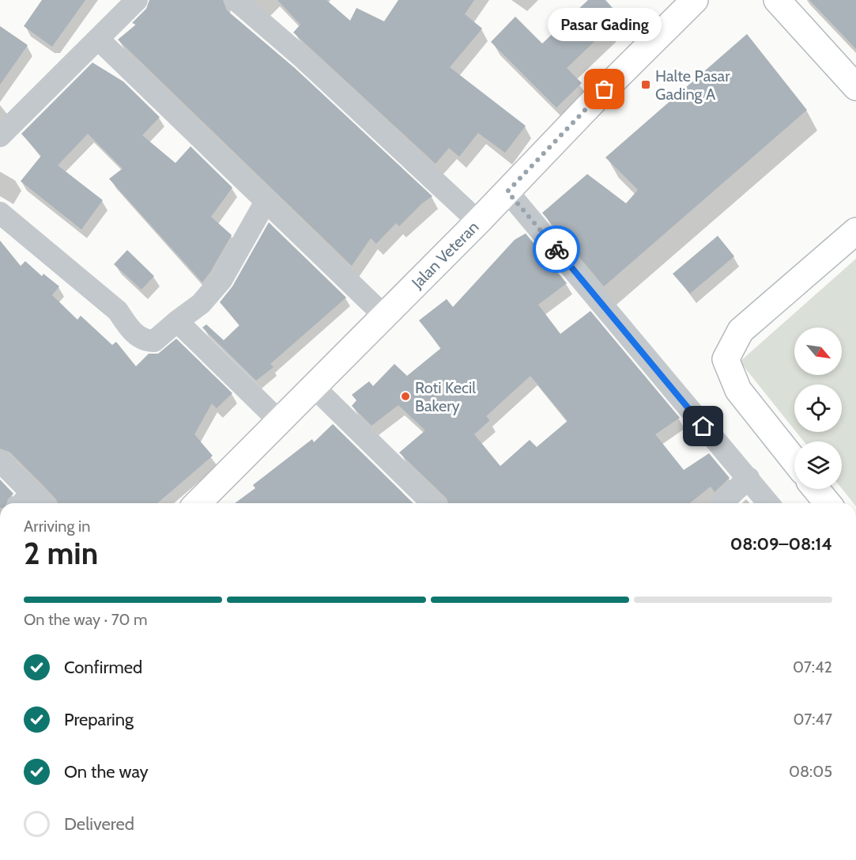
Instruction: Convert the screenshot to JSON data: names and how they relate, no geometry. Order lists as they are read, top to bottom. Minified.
{"streets":{"main road":["Jalan Veteran"]},"places":{"transit":["Halte Pasar Gading A"],"other":["Pasar Gading","Roti Kecil Bakery"]},"north":"bottom right","page":{"bubble":"Pasar Gading","heading":["2 min","Arriving in","08:09–08:14"],"bar":"On the way · 70 m","list":[["Confirmed","07:42"],["Preparing","07:47"],["On the way","08:05"],"Delivered"]}}
